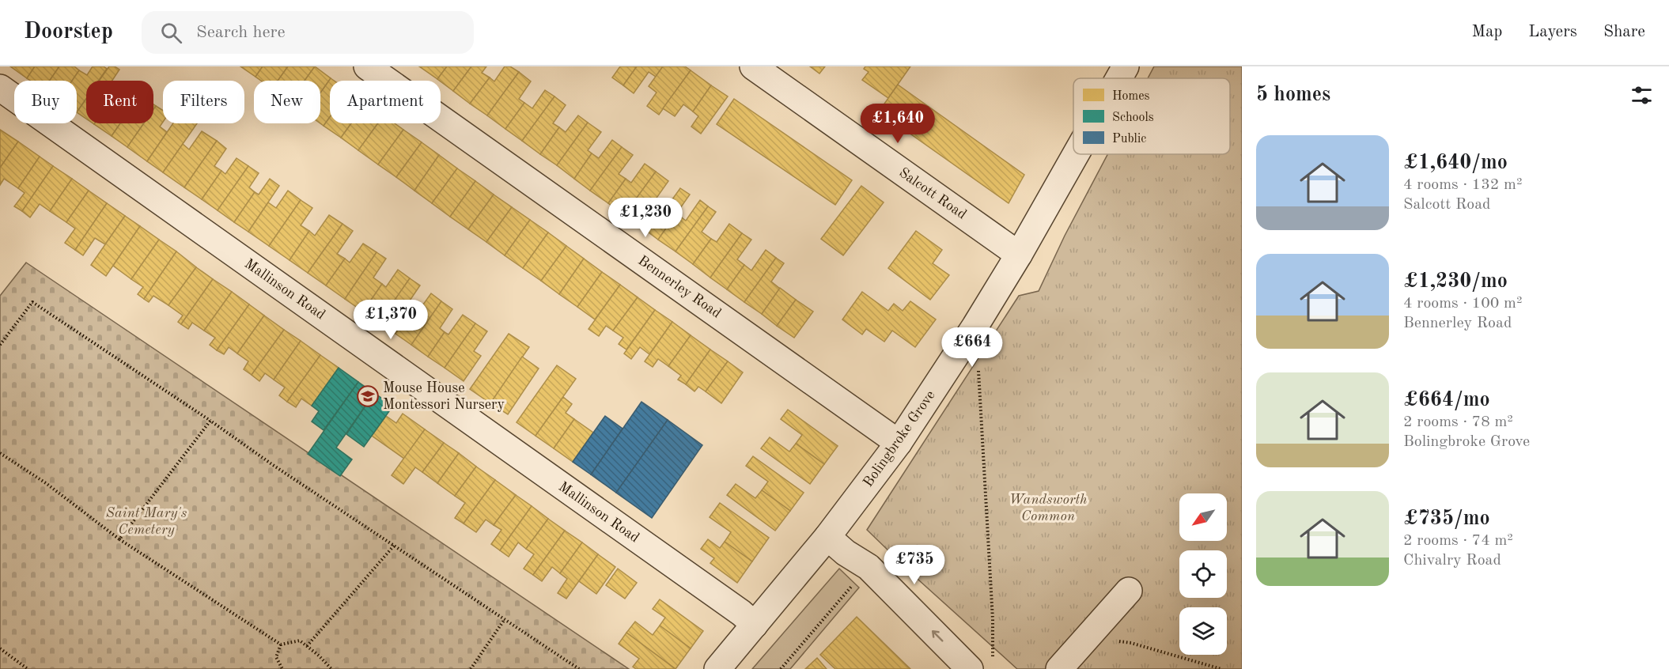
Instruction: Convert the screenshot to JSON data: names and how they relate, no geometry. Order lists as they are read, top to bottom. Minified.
{"streets":{"street":["Salcott Road","Bennerley Road","Mallinson Road","Bolingbroke Grove"]},"crossings":[["Salcott Road","Bolingbroke Grove"],["Bennerley Road","Bolingbroke Grove"],["Mallinson Road","Bolingbroke Grove"]],"parks":["Wandsworth Common","Saint Mary's Cemetery"],"places":{"school or university":["Mouse House Montessori Nursery"]},"legend":["Homes","Schools","Public"],"north":"bottom left","page":{"header":"Doorstep","search":"Search here","nav":["Map","Layers","Share"],"heading":"5 homes","chip":["Buy","Rent","Filters","New","Apartment"],"price":["£1,640","£1,230","£1,370","£664","£735"],"list":[{"name":"£1,640/mo","note":"4 rooms · 132 m² · Salcott Road"},{"name":"£1,230/mo","note":"4 rooms · 100 m² · Bennerley Road"},{"name":"£664/mo","note":"2 rooms · 78 m² · Bolingbroke Grove"},{"name":"£735/mo","note":"2 rooms · 74 m² · Chivalry Road"}]}}
